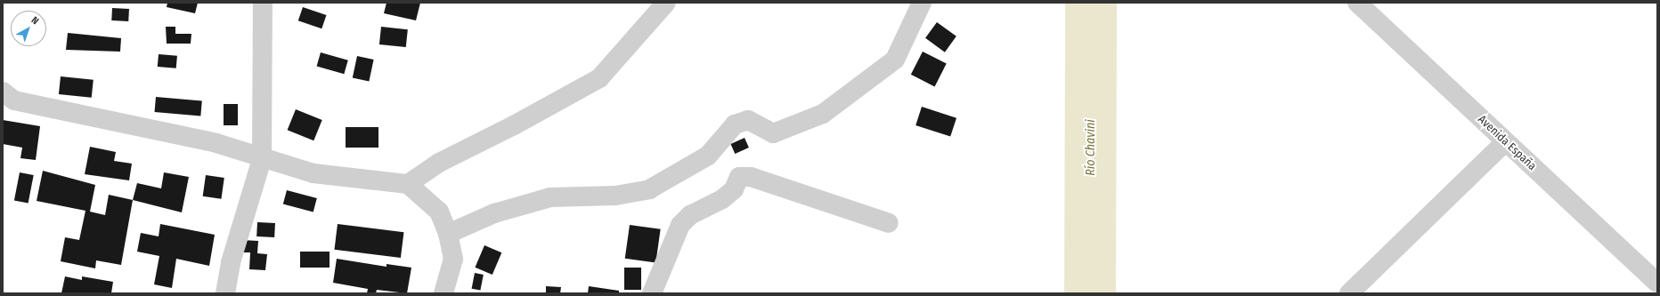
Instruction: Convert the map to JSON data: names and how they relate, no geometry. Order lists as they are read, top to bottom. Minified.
{"streets":{"street":["Avenida España"]},"water":["Río Chavini"],"north":"top right"}
